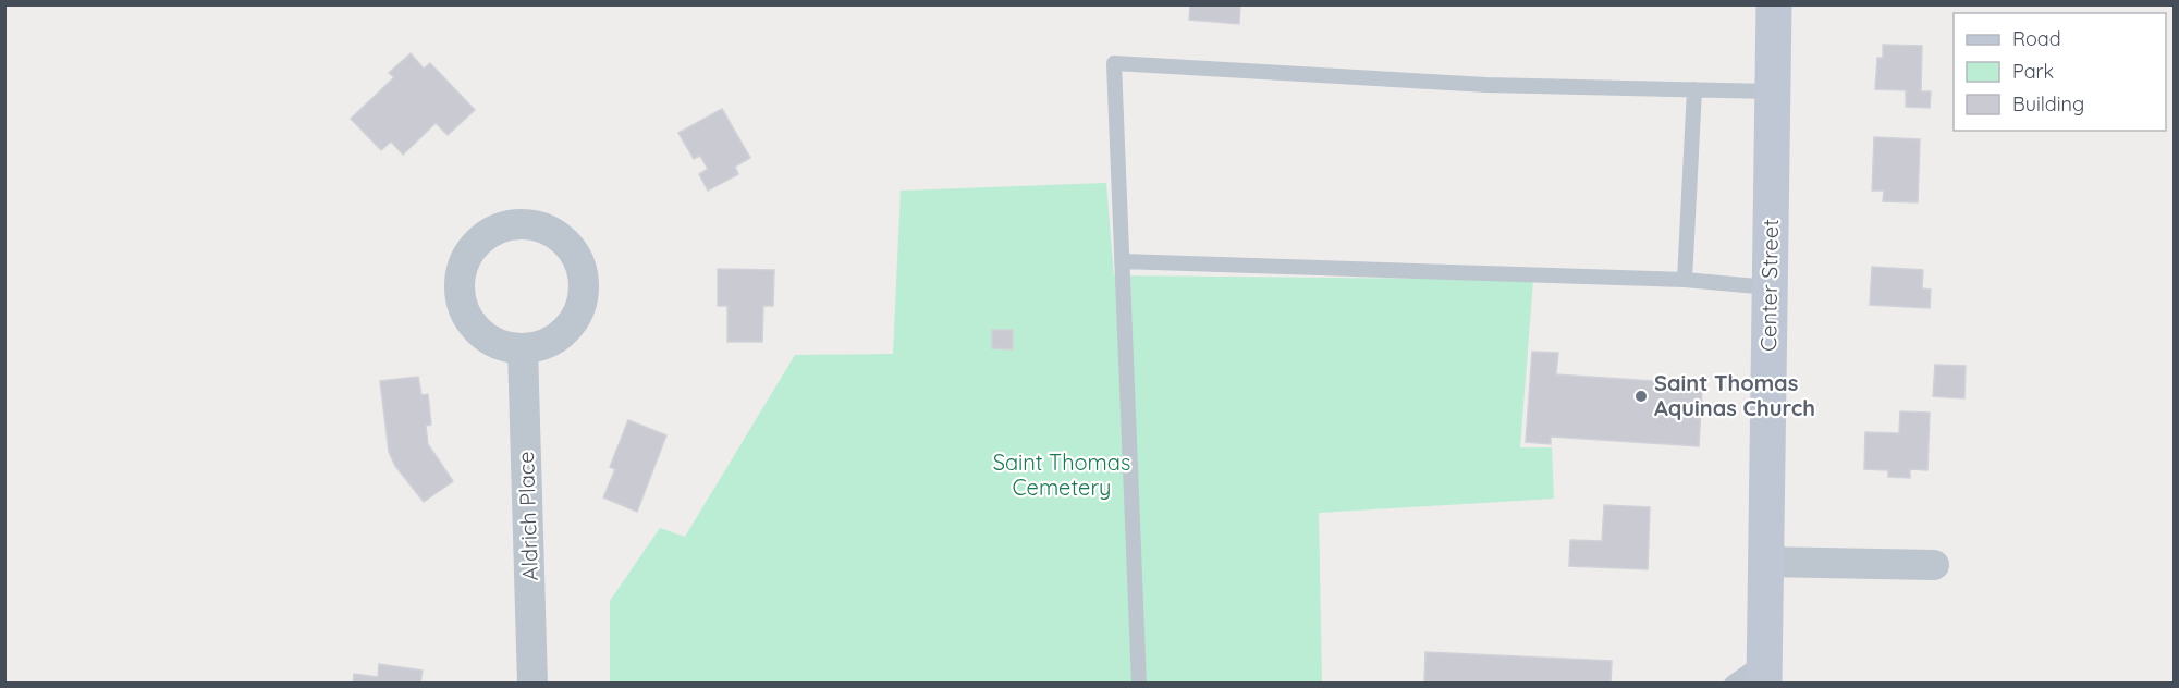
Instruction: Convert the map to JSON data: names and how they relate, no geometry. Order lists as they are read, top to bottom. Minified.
{"streets":{"street":["Center Street","Aldrich Place"]},"parks":["Saint Thomas Cemetery"],"places":["Saint Thomas Aquinas Church"],"legend":["Road","Park","Building"]}
